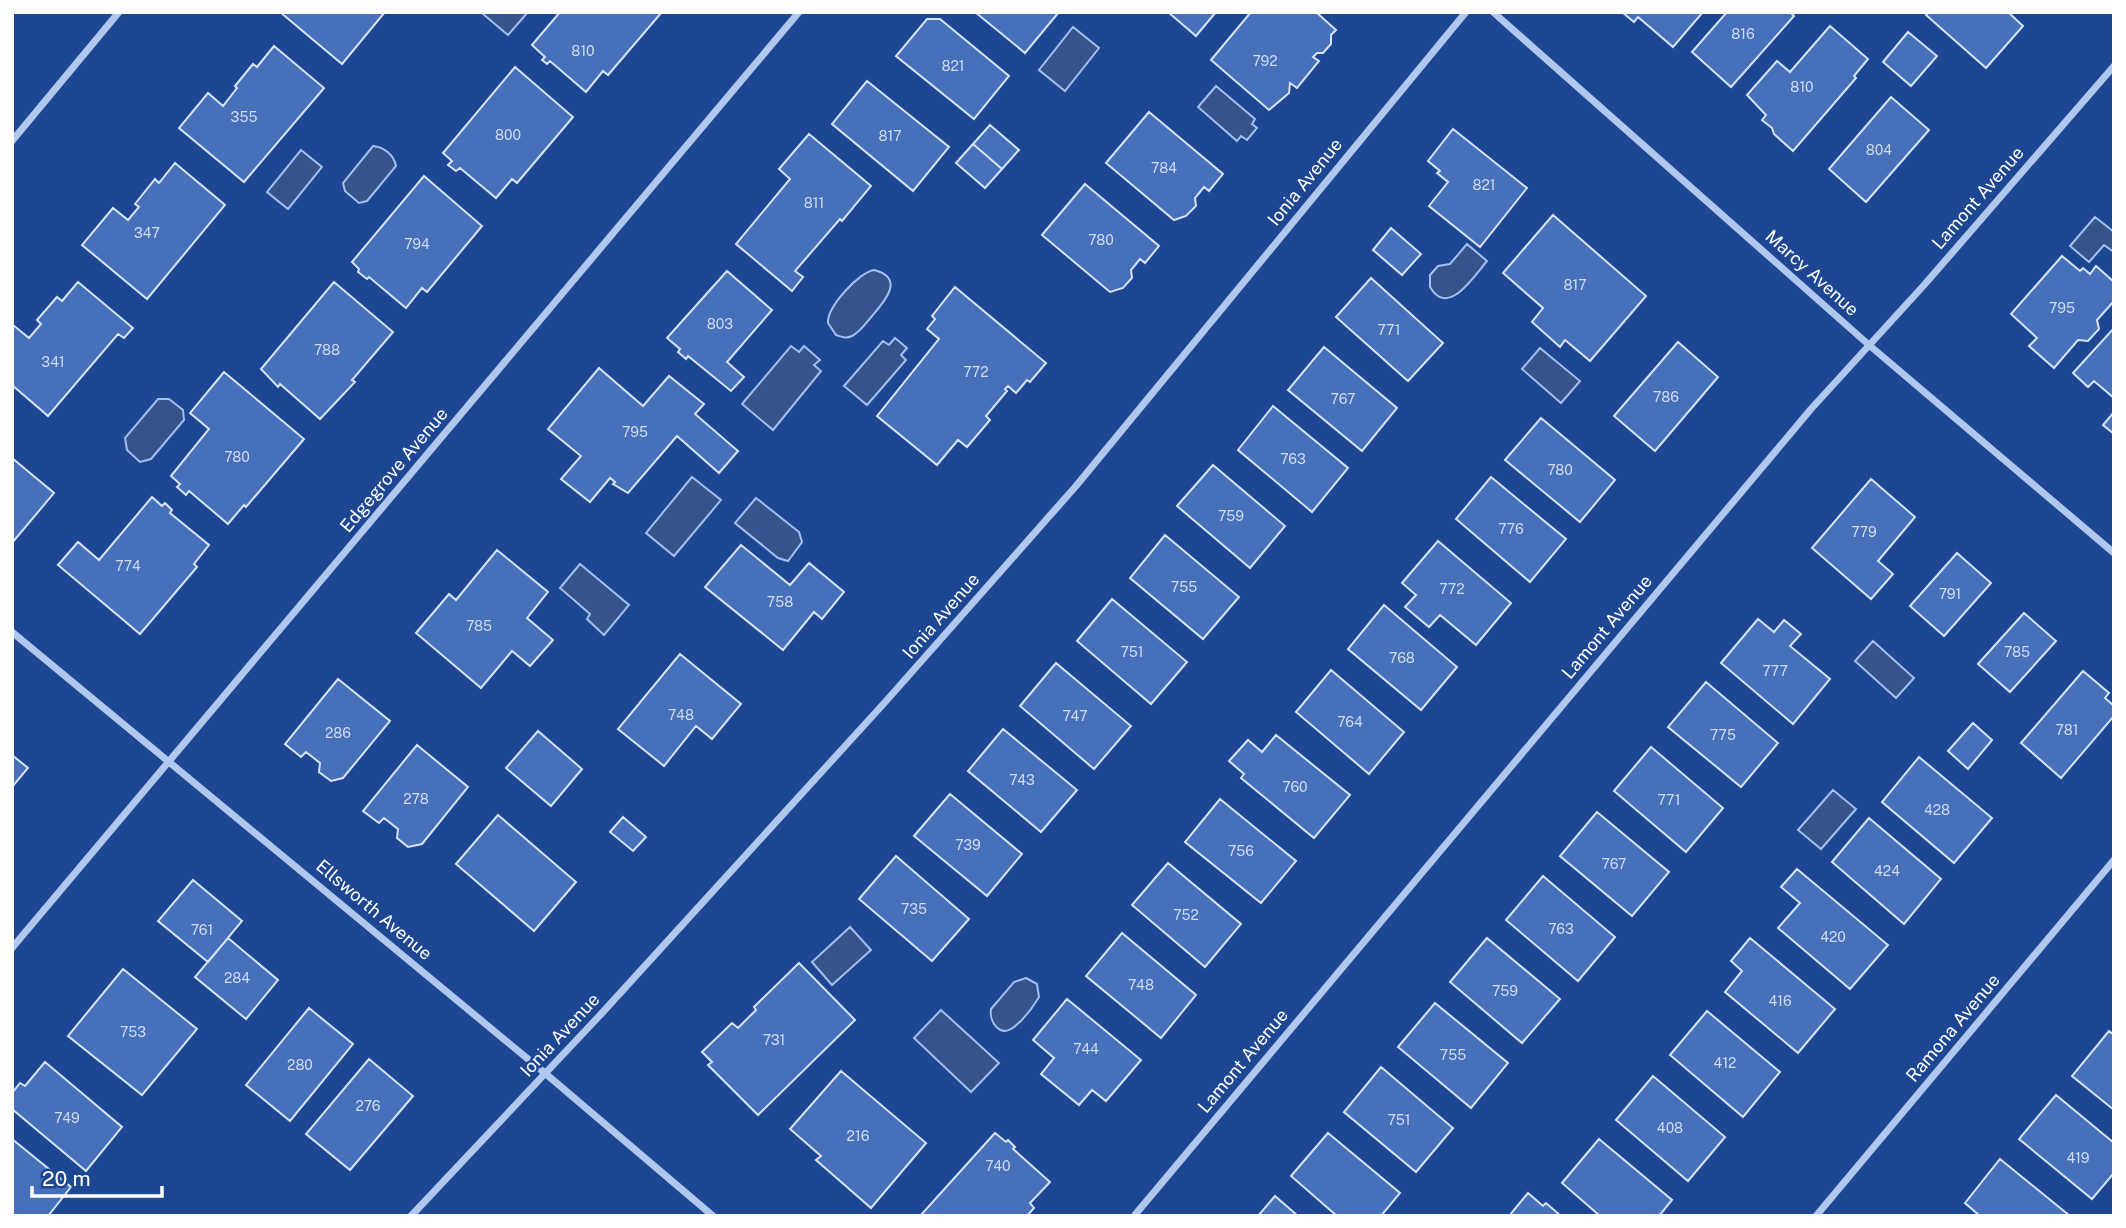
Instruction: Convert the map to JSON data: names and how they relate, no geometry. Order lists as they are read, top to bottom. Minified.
{"streets":{"street":["Ionia Avenue","Lamont Avenue","Marcy Avenue","Edgegrove Avenue","Ellsworth Avenue","Ramona Avenue"]},"crossings":[["Ionia Avenue","Ellsworth Avenue"],["Lamont Avenue","Marcy Avenue"],["Edgegrove Avenue","Ellsworth Avenue"]],"house_numbers":["816","810","792","821","810","355","800","817","804","784","821","811","347","780","794","817","795","803","771","788","341","772","786","767","795","780","763","780","759","776","779","774","755","772","791","758","785","751","785","768","777","748","747","764","781","286","775","743","760","278","771","428","739","756","767","424","735","752","763","761","420","284","748","759","416","753","731","744","755","412","280","276","749","751","408","216","419","740"],"scale_bar":"20 m"}
